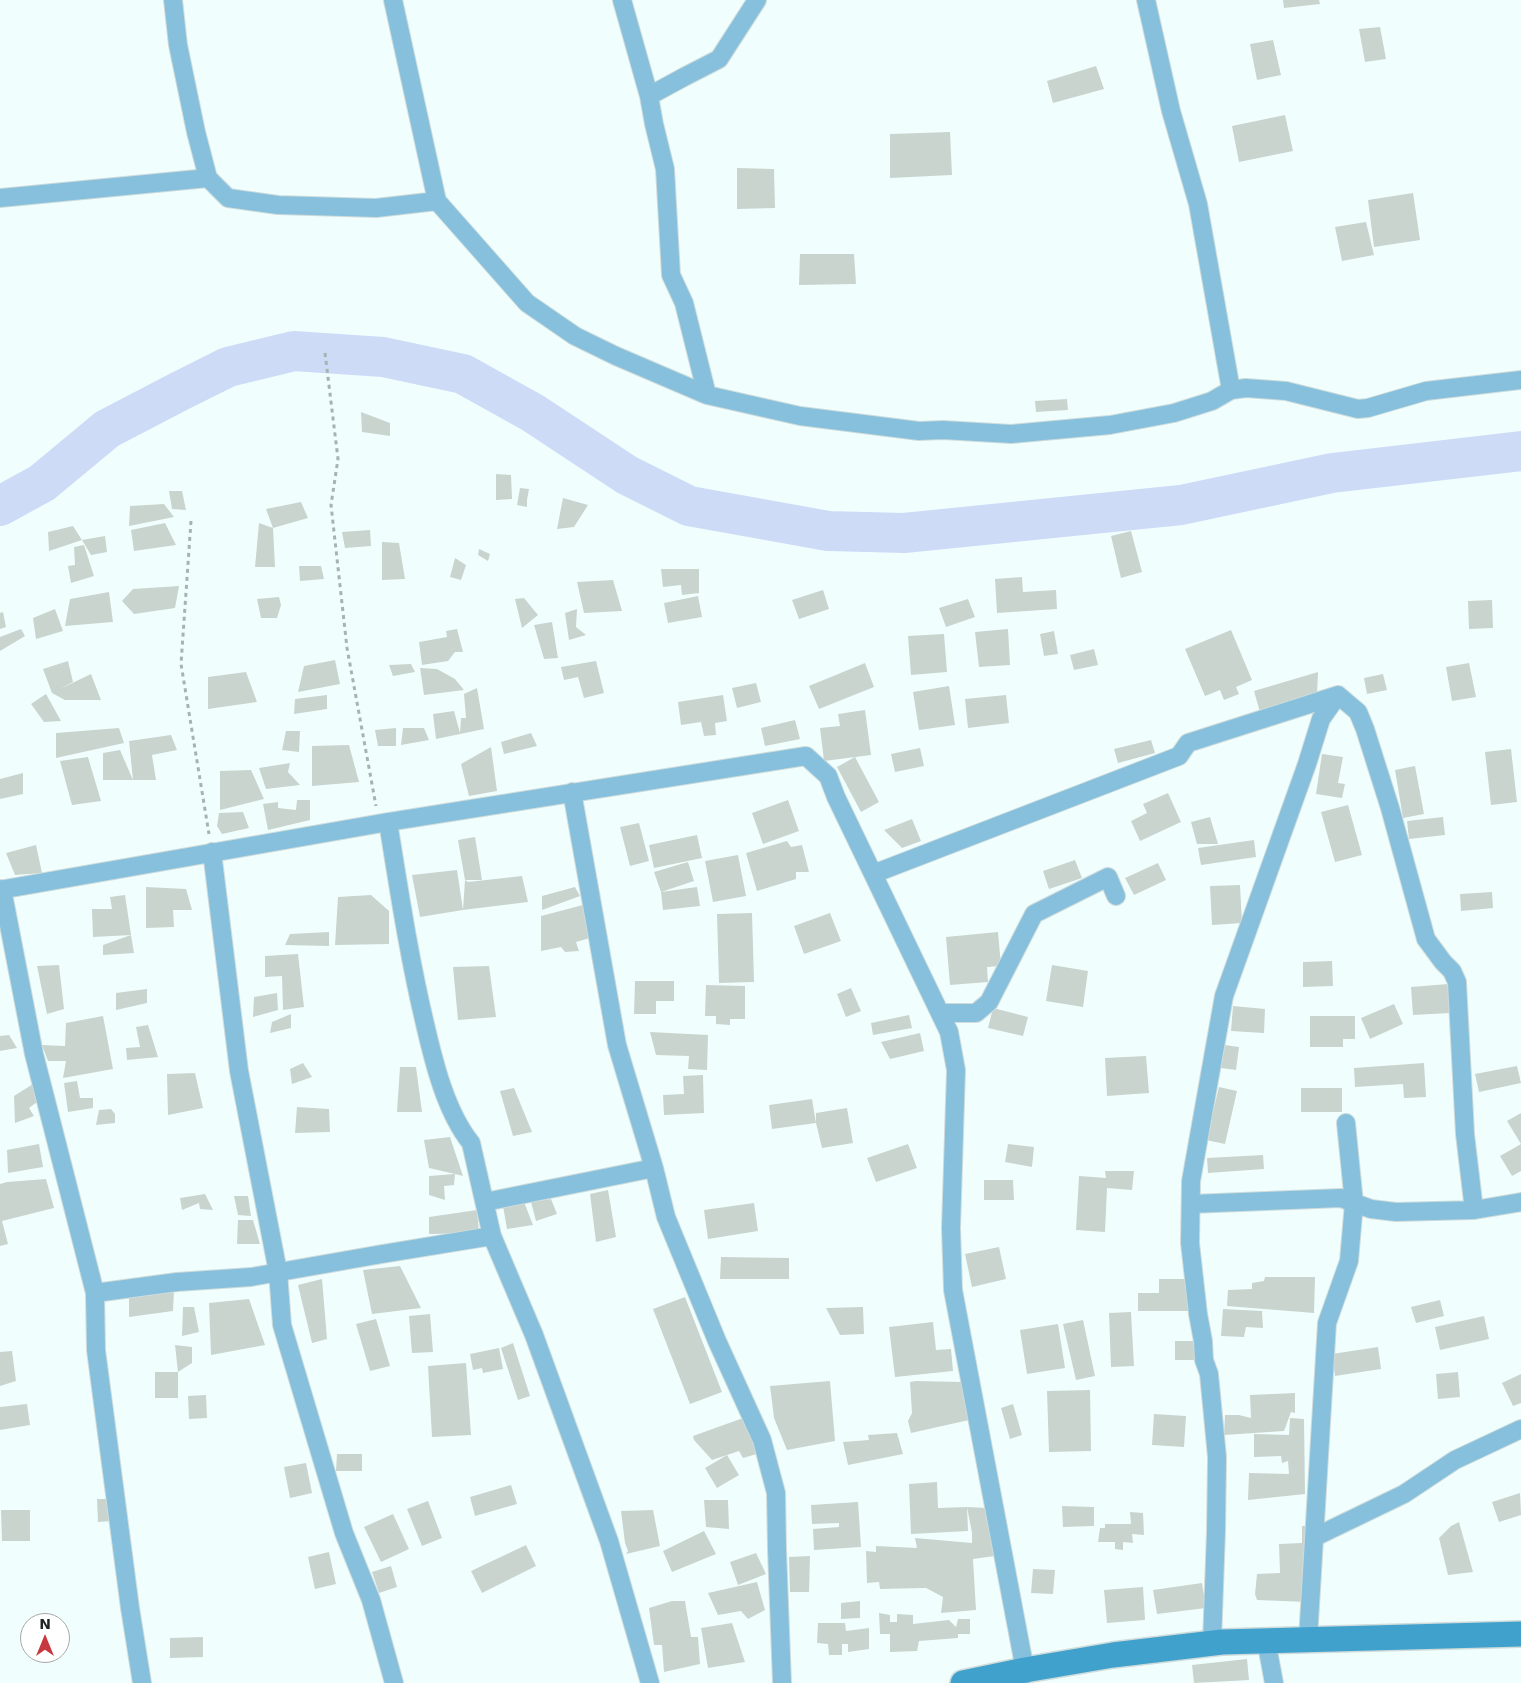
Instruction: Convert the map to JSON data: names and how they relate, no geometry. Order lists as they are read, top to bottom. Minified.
{"north":"top"}
